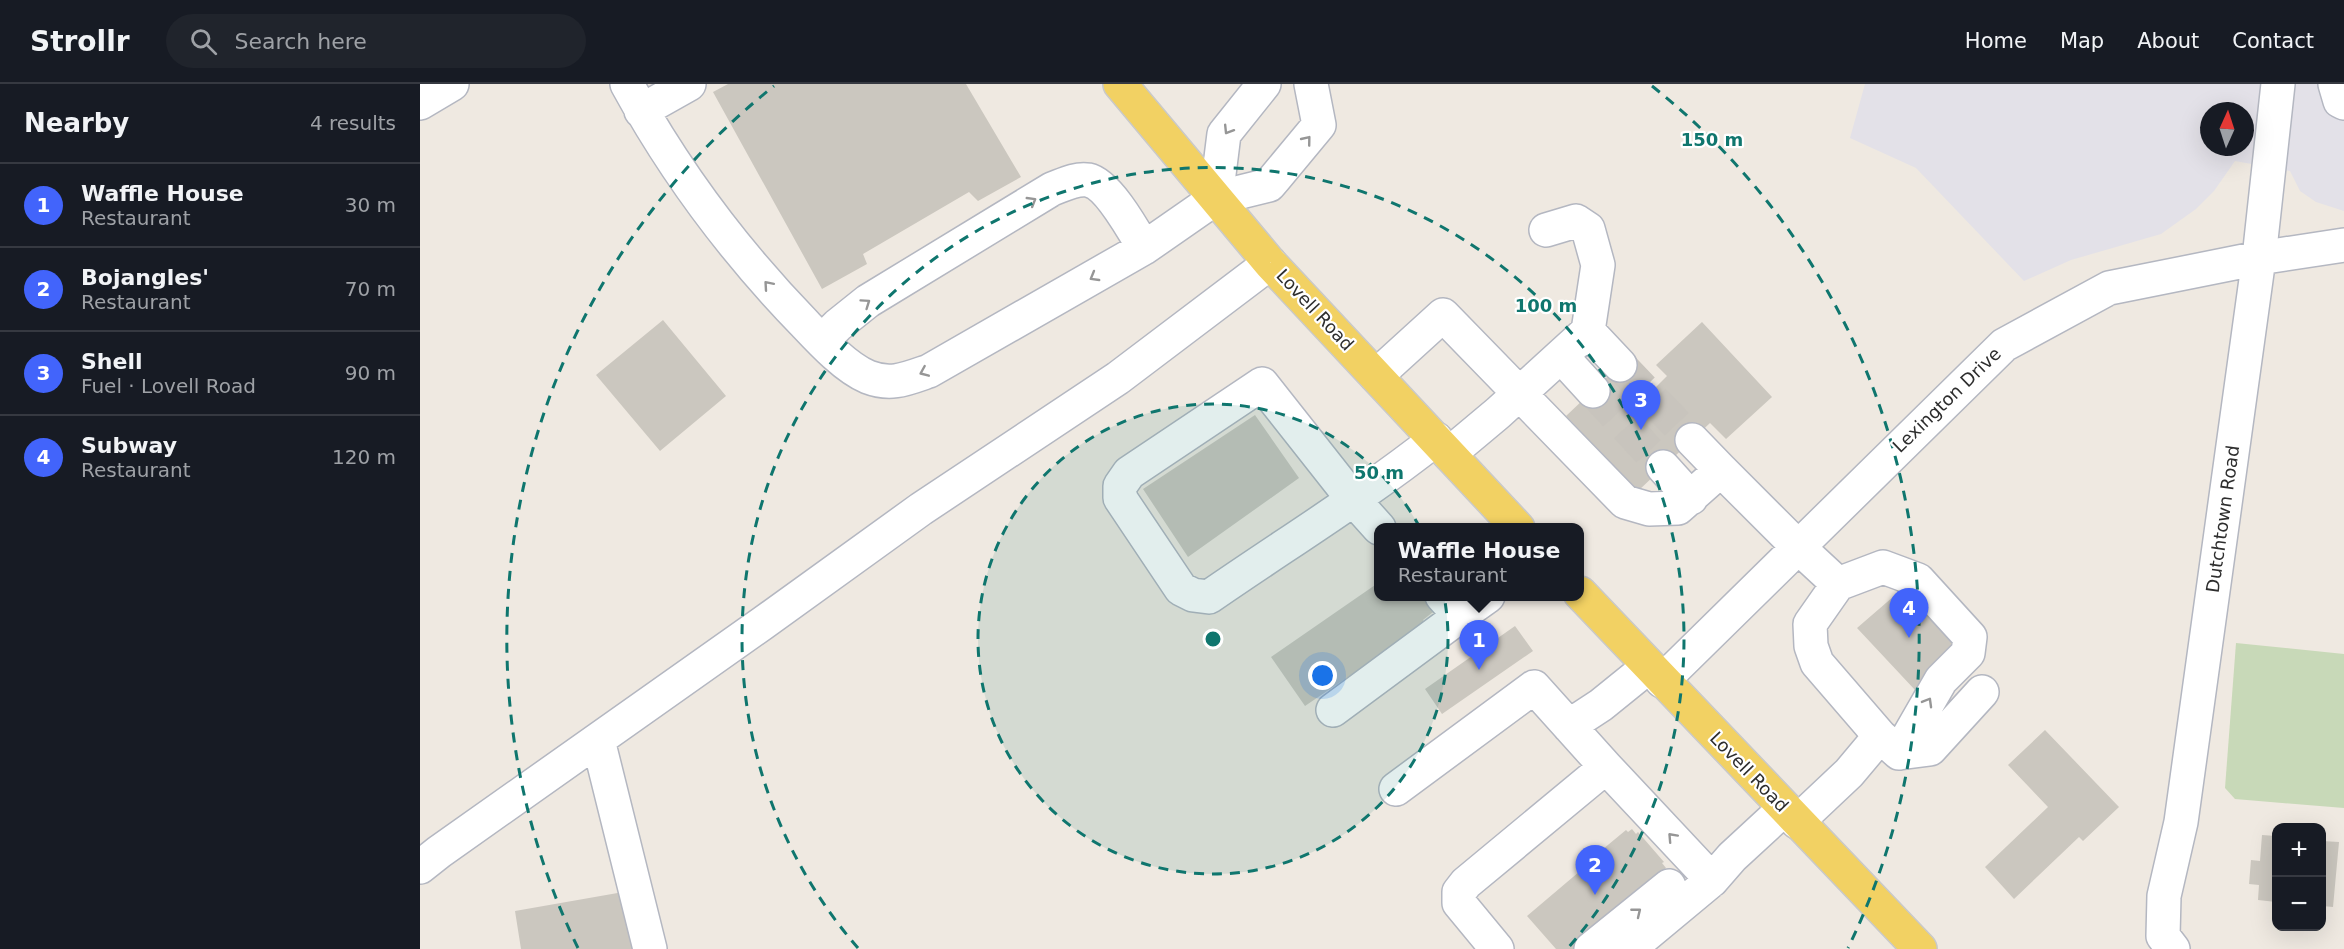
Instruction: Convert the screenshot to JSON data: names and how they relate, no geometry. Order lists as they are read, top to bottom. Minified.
{"streets":{"main road":["Lovell Road"],"street":["Lexington Drive","Dutchtown Road"]},"crossings":[["Lovell Road","Lexington Drive"],["Lexington Drive","Dutchtown Road"]],"north":"top","page":{"header":"Strollr","search":"Search here","nav":["Home","Map","About","Contact"],"heading":["Nearby","4 results"],"list":[{"mark":"1","name":"Waffle House","note":"Restaurant","value":"30 m"},{"mark":"2","name":"Bojangles'","note":"Restaurant","value":"70 m"},{"mark":"3","name":"Shell","note":"Fuel · Lovell Road","value":"90 m"},{"mark":"4","name":"Subway","note":"Restaurant","value":"120 m"}],"pins":["3","4","1","2"],"popup":["Waffle House","Restaurant"],"map_buttons":["+","−"]},"rings":["150 m","100 m","50 m"]}
